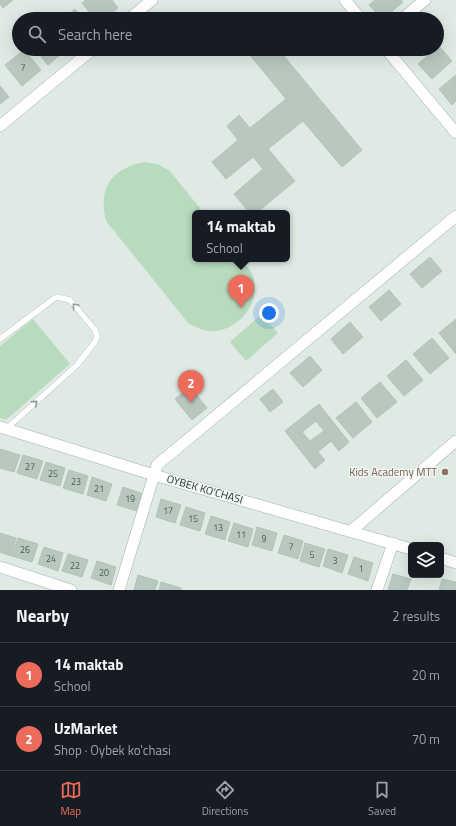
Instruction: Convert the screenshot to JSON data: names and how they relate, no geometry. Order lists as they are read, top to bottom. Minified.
{"streets":{"street":["OYBEK KO'CHASI"]},"places":["Kids Academy MTT"],"house_numbers":["7","27","25","23","21","19","17","15","13","11","9","7","26","5","24","3","22","1","20"],"page":{"search":"Search here","popup":["14 maktab","School"],"pins":["1","2"],"heading":["Nearby","2 results"],"list":[{"mark":"1","name":"14 maktab","note":"School","value":"20 m"},{"mark":"2","name":"UzMarket","note":"Shop · Oybek ko'chasi","value":"70 m"}],"nav":["Map","Directions","Saved"]}}
